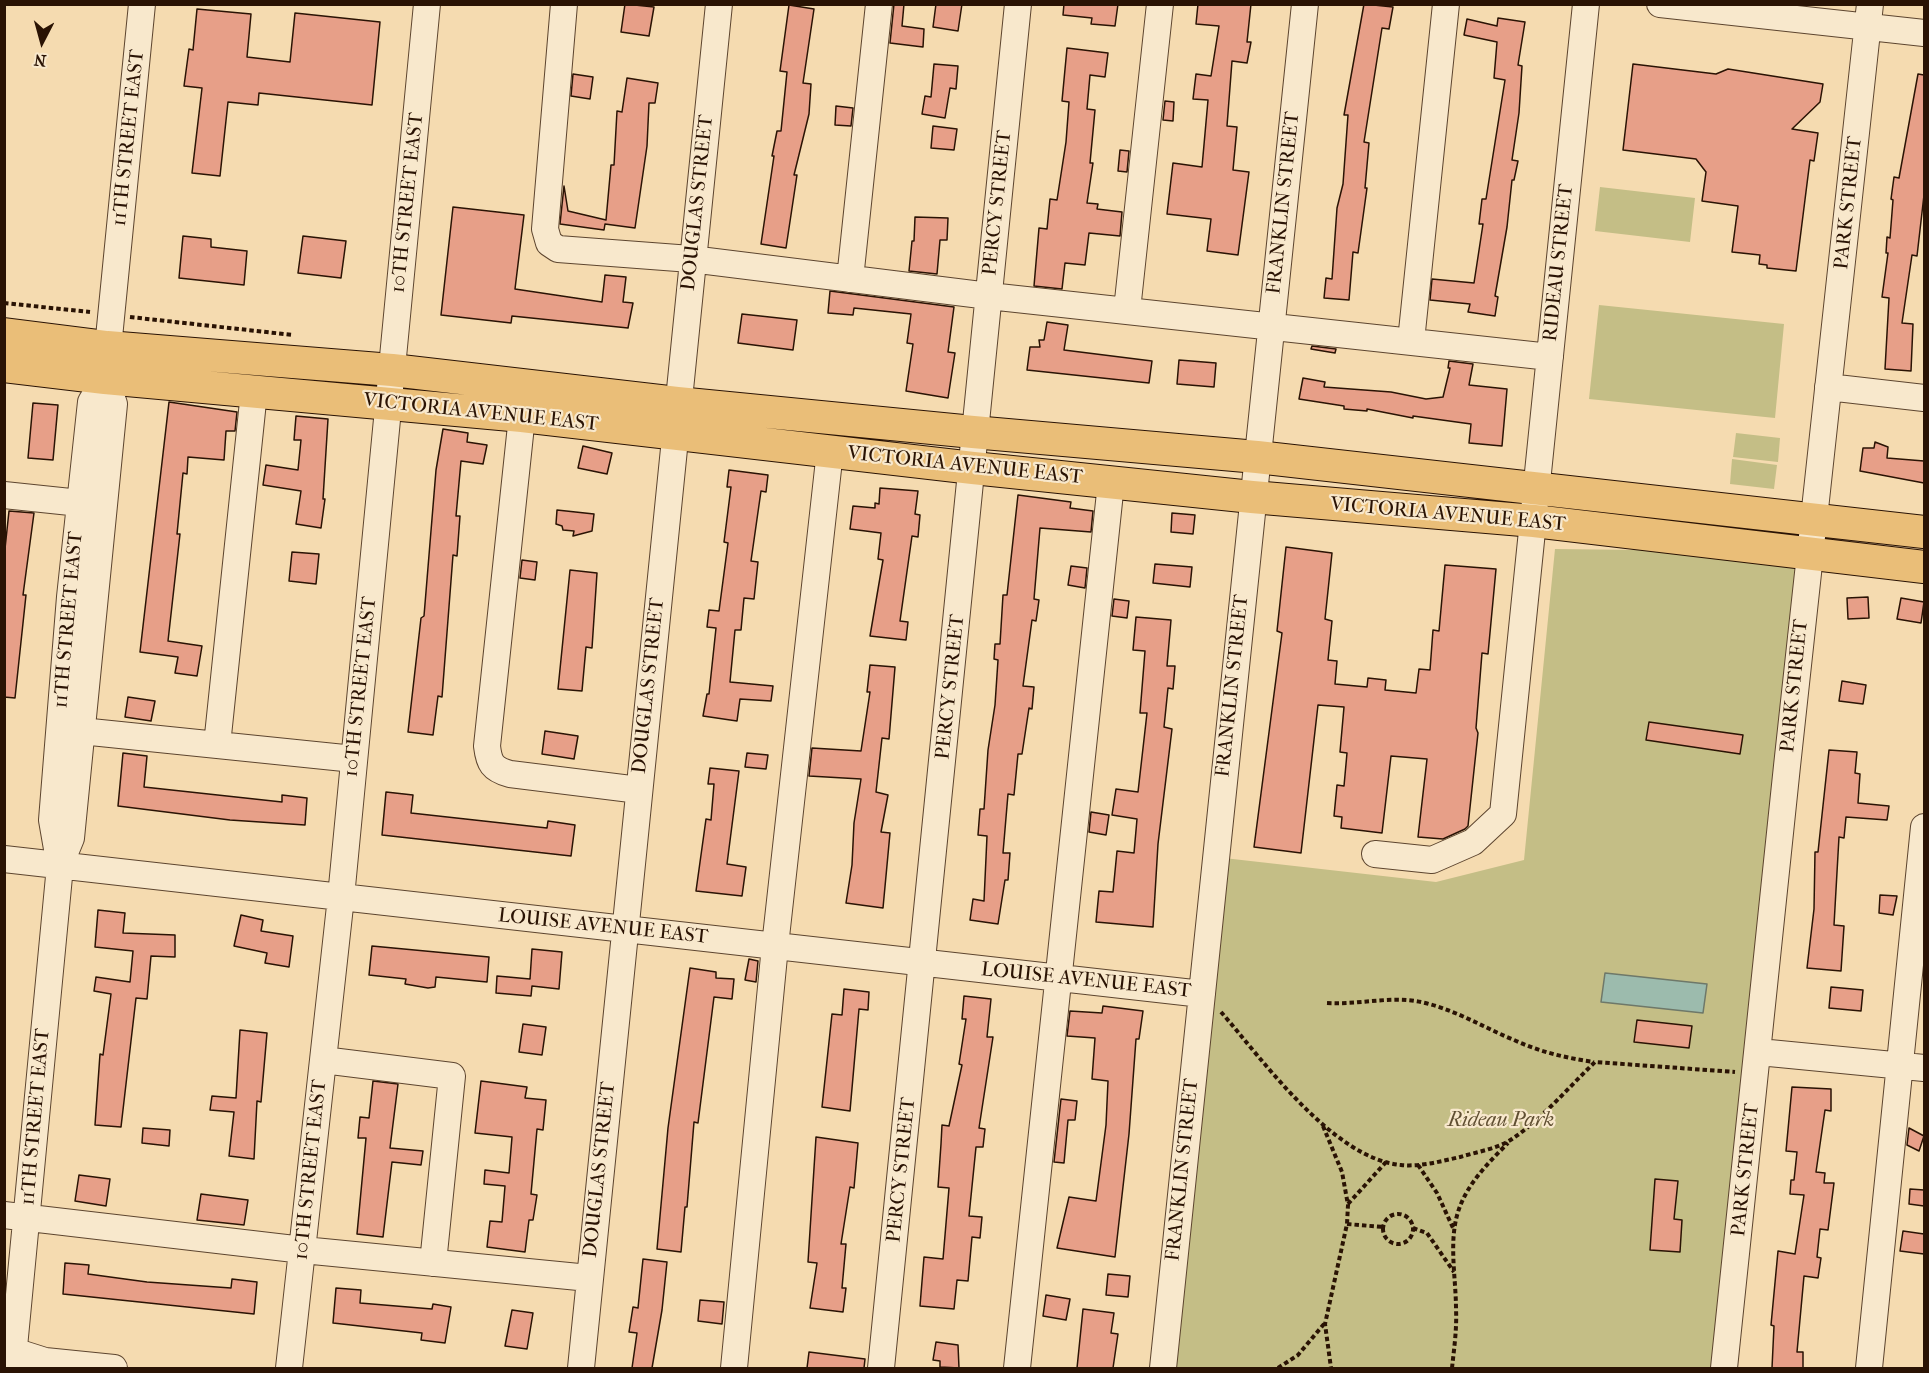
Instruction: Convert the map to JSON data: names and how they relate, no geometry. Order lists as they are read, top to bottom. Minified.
{"streets":{"main road":["VICTORIA AVENUE EAST"],"street":["11TH STREET EAST","10TH STREET EAST","DOUGLAS STREET","PERCY STREET","FRANKLIN STREET","PARK STREET","RIDEAU STREET","LOUISE AVENUE EAST"]},"crossings":[["11TH STREET EAST","VICTORIA AVENUE EAST"],["11TH STREET EAST","LOUISE AVENUE EAST"],["10TH STREET EAST","VICTORIA AVENUE EAST"],["10TH STREET EAST","LOUISE AVENUE EAST"],["DOUGLAS STREET","VICTORIA AVENUE EAST"],["DOUGLAS STREET","LOUISE AVENUE EAST"],["PERCY STREET","VICTORIA AVENUE EAST"],["PERCY STREET","LOUISE AVENUE EAST"],["FRANKLIN STREET","VICTORIA AVENUE EAST"],["FRANKLIN STREET","LOUISE AVENUE EAST"],["PARK STREET","VICTORIA AVENUE EAST"],["RIDEAU STREET","VICTORIA AVENUE EAST"]],"parks":["Rideau Park"],"north":"bottom"}
